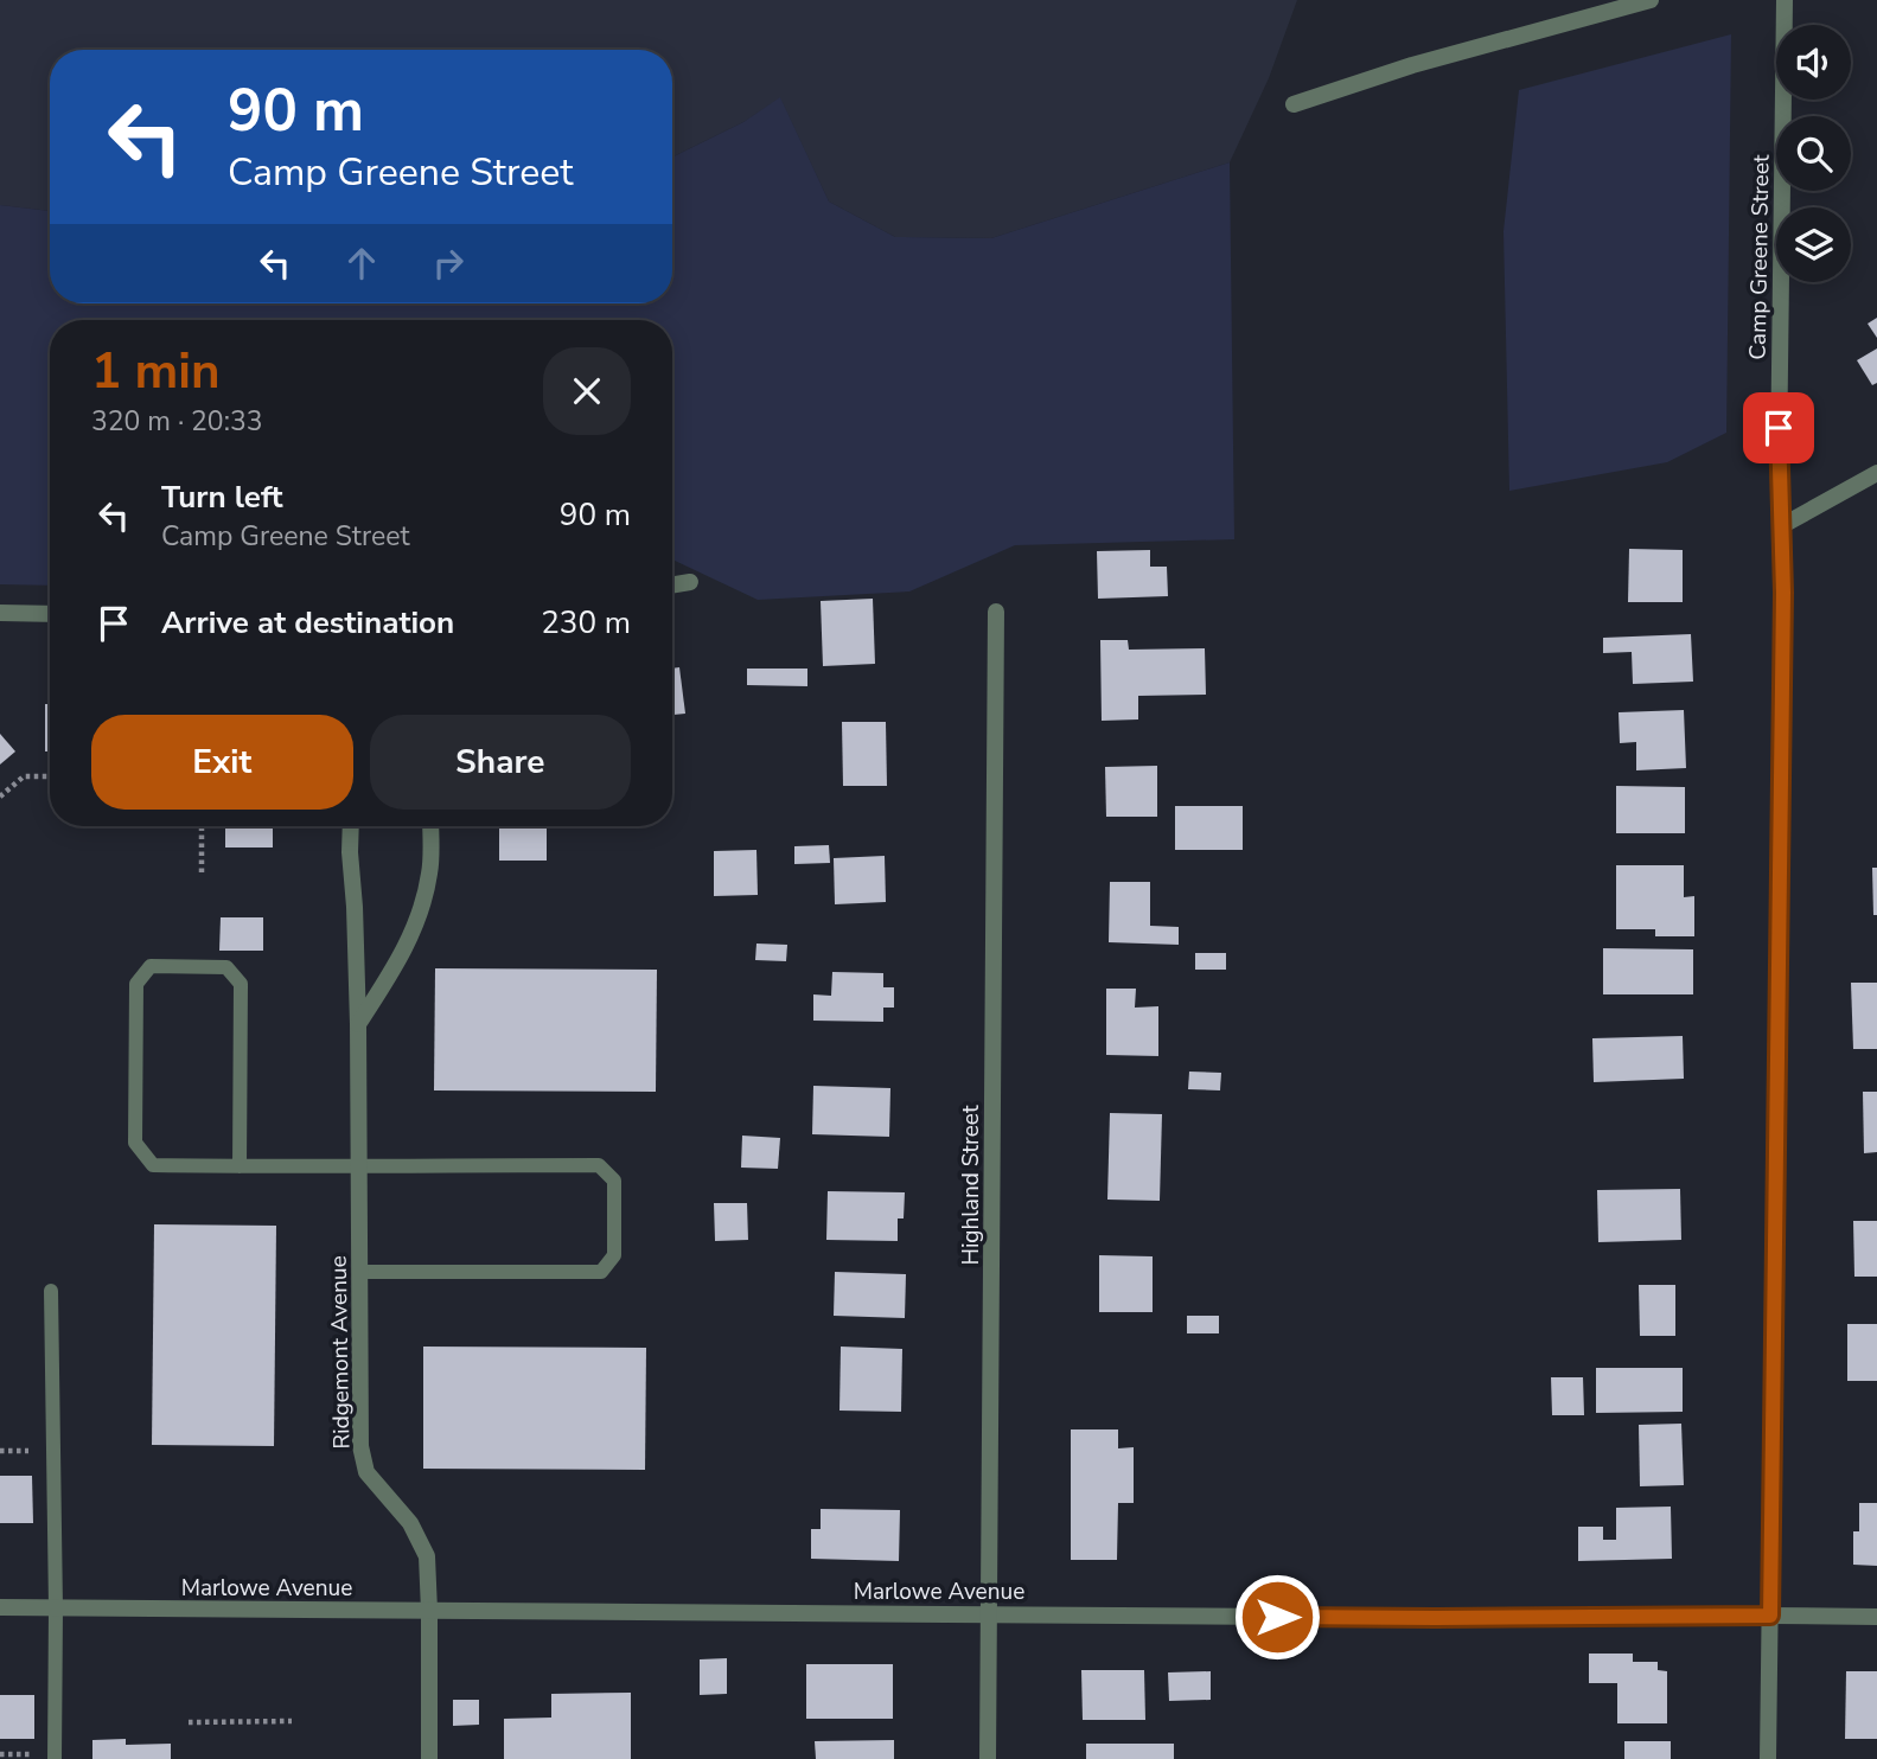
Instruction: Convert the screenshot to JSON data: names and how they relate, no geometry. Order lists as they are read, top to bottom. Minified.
{"streets":{"street":["Camp Greene Street","Highland Street","Ridgemont Avenue","Marlowe Avenue"]},"crossings":[["Camp Greene Street","Marlowe Avenue"],["Highland Street","Marlowe Avenue"],["Ridgemont Avenue","Marlowe Avenue"]],"page":{"turn":["90 m","Camp Greene Street"],"heading":["1 min","320 m · 20:33"],"list":[{"name":"Turn left","note":"Camp Greene Street","value":"90 m"},{"name":"Arrive at destination","value":"230 m"}],"buttons":["Exit","Share"]}}
